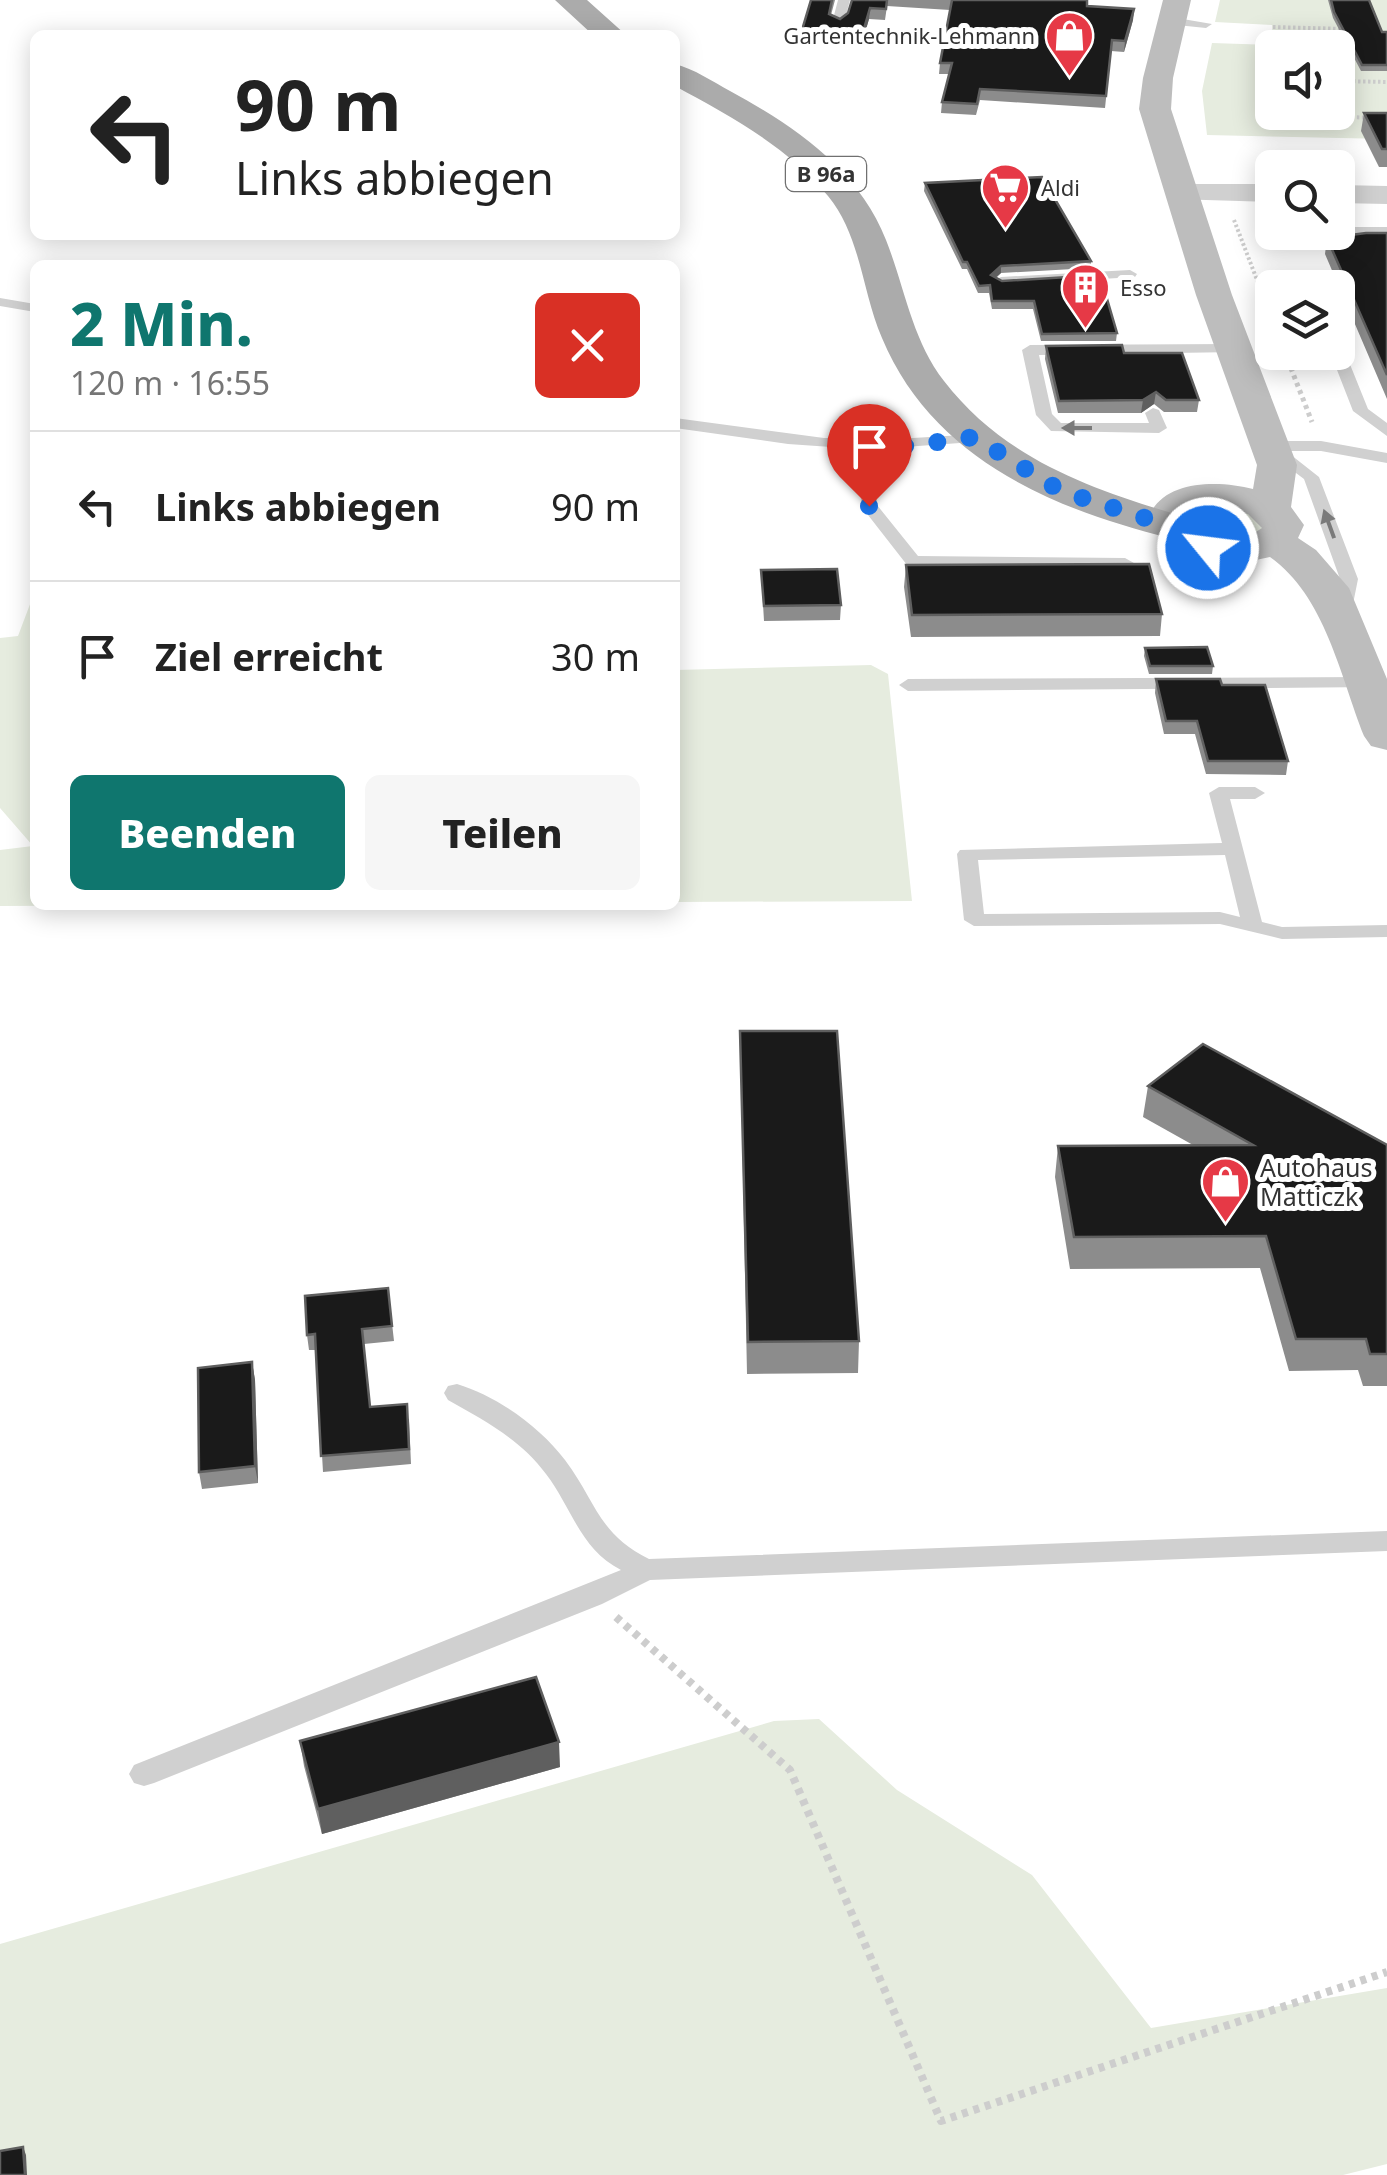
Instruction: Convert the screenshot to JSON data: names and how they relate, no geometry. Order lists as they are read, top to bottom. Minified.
{"streets":{"main road":["B 96a"]},"places":{"shop":["Gartentechnik-Lehmann","Autohaus Matticzk"],"supermarket":["Aldi"],"building":["Esso"]},"page":{"turn":["90 m","Links abbiegen"],"heading":["2 Min.","120 m · 16:55"],"list":[{"name":"Links abbiegen","value":"90 m"},{"name":"Ziel erreicht","value":"30 m"}],"buttons":["Beenden","Teilen"]}}
